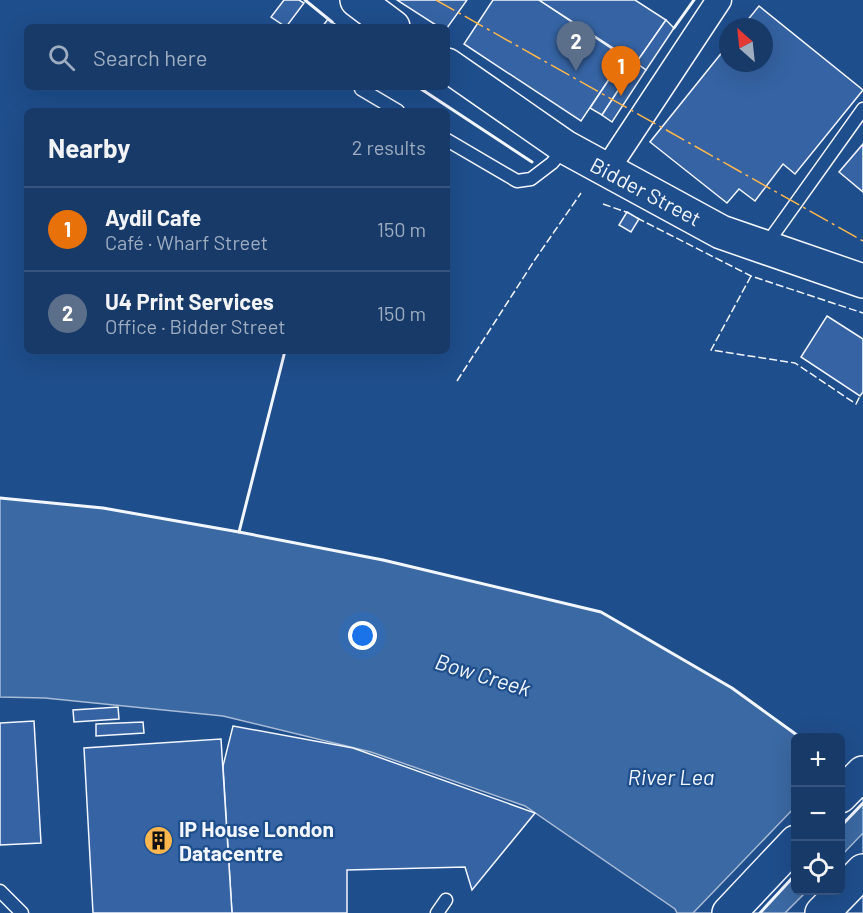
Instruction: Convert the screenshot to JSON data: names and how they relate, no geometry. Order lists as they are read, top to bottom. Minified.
{"streets":{"main road":["Bidder Street"]},"water":["Bow Creek","River Lea"],"places":{"building":["IP House London Datacentre"]},"north":"top left","page":{"pins":["2","1"],"search":"Search here","heading":["Nearby","2 results"],"list":[{"mark":"1","name":"Aydil Cafe","note":"Café · Wharf Street","value":"150 m"},{"mark":"2","name":"U4 Print Services","note":"Office · Bidder Street","value":"150 m"}],"map_buttons":["+","−"]}}
